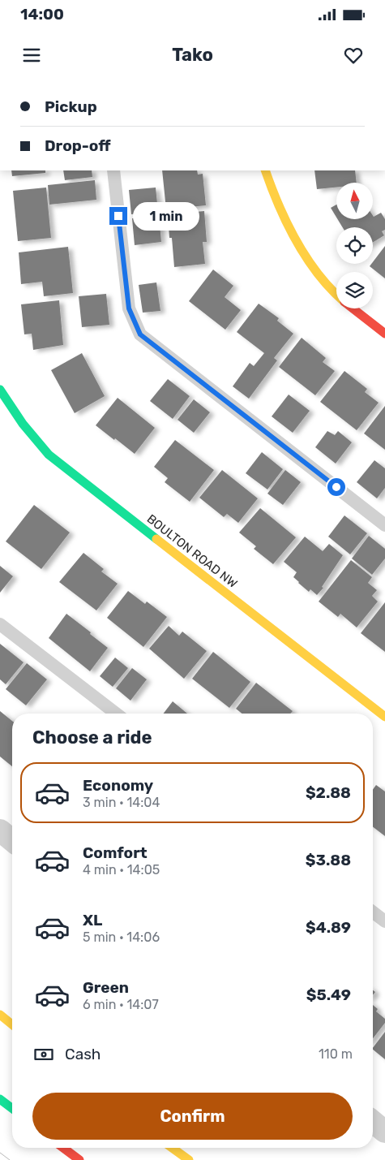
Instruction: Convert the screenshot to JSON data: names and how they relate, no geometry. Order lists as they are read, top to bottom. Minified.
{"streets":{"main road":["BOULTON ROAD NW"]},"north":"top","page":{"status":"14:00","header":"Tako","banner":["Pickup","Drop-off"],"bubble":"1 min","heading":"Choose a ride","list":[{"name":"Economy","note":"3 min · 14:04","value":"$2.88"},{"name":"Comfort","note":"4 min · 14:05","value":"$3.88"},{"name":"XL","note":"5 min · 14:06","value":"$4.89"},{"name":"Green","note":"6 min · 14:07","value":"$5.49"}],"pay":["Cash","110 m"],"buttons":"Confirm"}}
